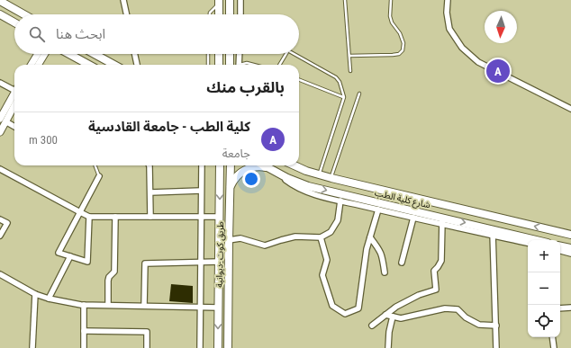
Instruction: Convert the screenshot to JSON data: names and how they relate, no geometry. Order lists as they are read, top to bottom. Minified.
{"streets":{"main road":["شارع كلية الطب","طريق كوت -ديوانية"]},"north":"bottom","page":{"search":"ابحث هنا","pins":"A","heading":"بالقرب منك","list":[{"mark":"A","name":"كلية الطب - جامعة القادسية","note":"جامعة","value":"300 m"}],"map_buttons":["+","−"]}}
